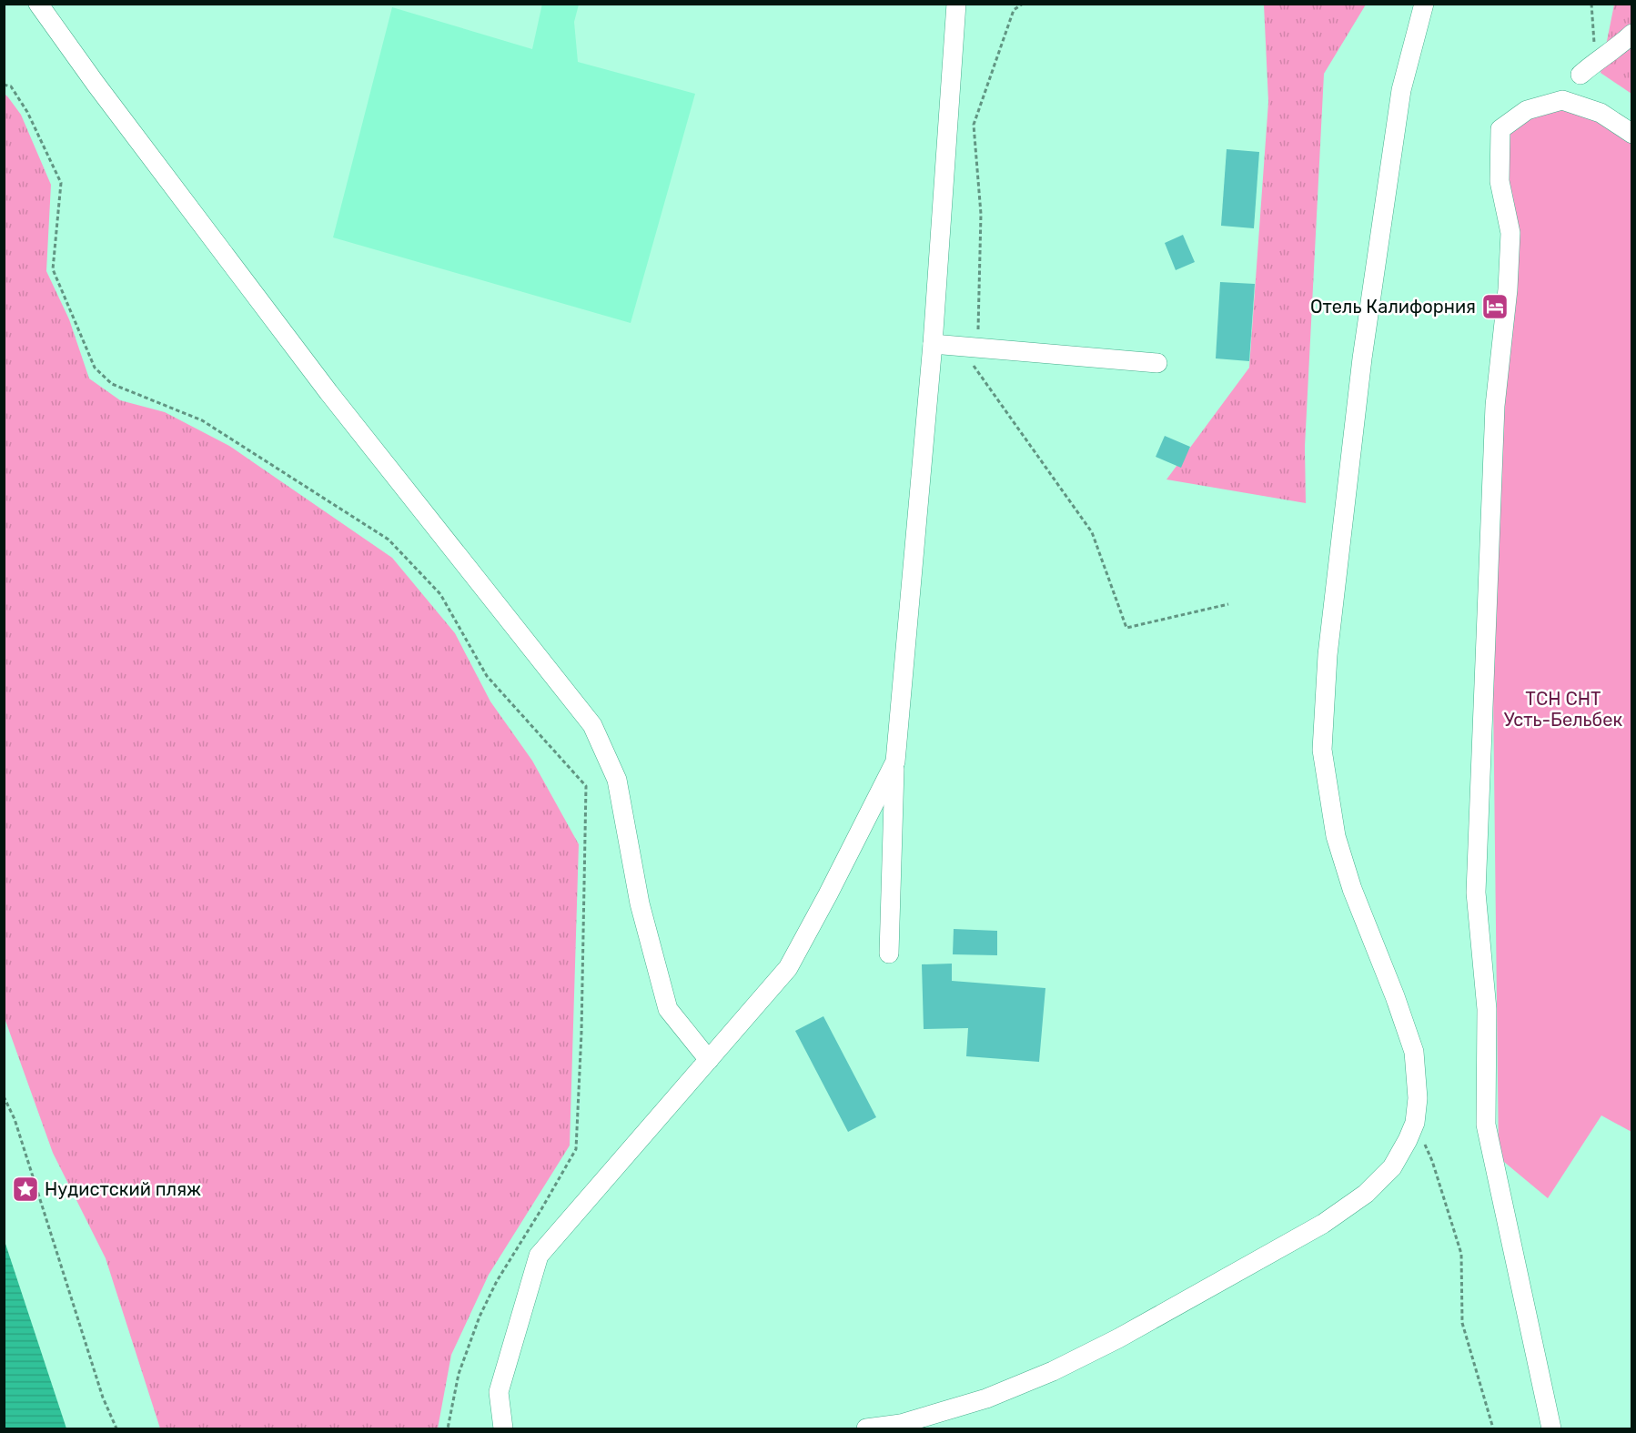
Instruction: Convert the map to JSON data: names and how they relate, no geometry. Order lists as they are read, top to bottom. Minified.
{"parks":["ТСН СНТ Усть-Бельбек"],"places":{"hotel":["Отель Калифорния"],"place":["Нудистский пляж"]}}
